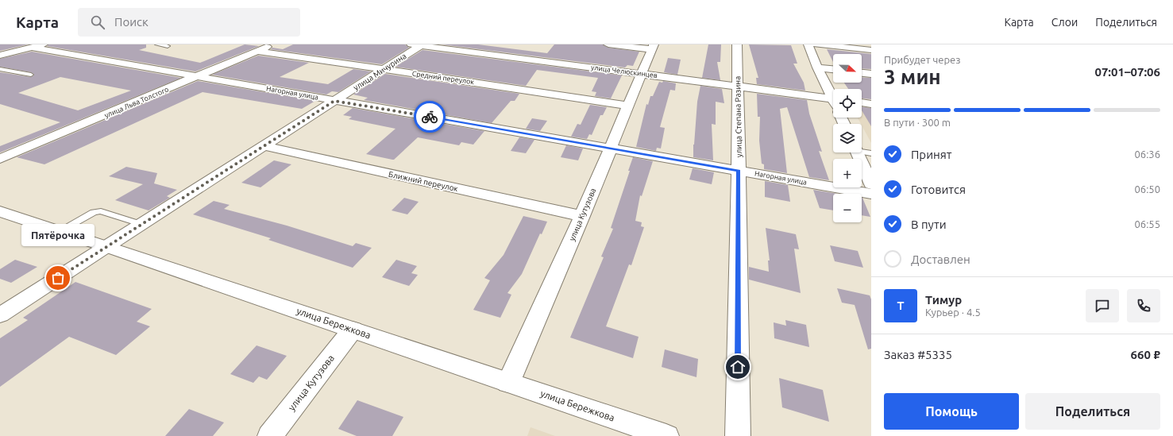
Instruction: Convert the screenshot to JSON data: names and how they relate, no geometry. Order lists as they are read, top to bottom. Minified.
{"streets":{"street":["улица Мичурина","улица Челюскинцев","Средний переулок","Нагорная улица","улица Льва Толстого","улица Степана Разина","Ближний переулок","улица Кутузова","улица Бережкова"]},"crossings":[["улица Мичурина","улица Челюскинцев"],["улица Мичурина","Средний переулок"],["улица Мичурина","Нагорная улица"],["улица Мичурина","Ближний переулок"],["улица Мичурина","улица Бережкова"],["улица Челюскинцев","улица Степана Разина"],["улица Челюскинцев","улица Кутузова"],["Средний переулок","улица Льва Толстого"],["Средний переулок","улица Кутузова"],["Нагорная улица","улица Льва Толстого"],["Нагорная улица","улица Степана Разина"],["Нагорная улица","улица Кутузова"],["Ближний переулок","улица Кутузова"],["улица Кутузова","улица Бережкова"]],"places":["Пятёрочка"],"north":"right","page":{"header":"Карта","search":"Поиск","nav":["Карта","Слои","Поделиться"],"heading":["3 мин","Прибудет через","07:01–07:06"],"panel":["Тимур","Курьер · 4.5","Заказ #5335","660 ₽"],"map_buttons":["+","−"],"bar":"В пути · 300 m","list":[["Принят","06:36"],["Готовится","06:50"],["В пути","06:55"],"Доставлен"],"bubble":"Пятёрочка","round":"Т","buttons":["Помощь","Поделиться"]}}
